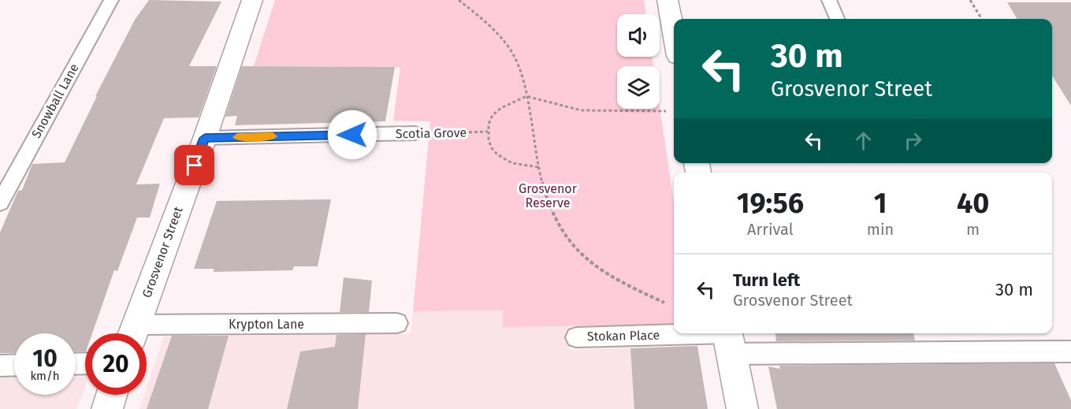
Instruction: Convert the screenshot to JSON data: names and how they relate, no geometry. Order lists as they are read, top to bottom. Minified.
{"streets":{"street":["Grosvenor Street"],"lane":["Snowball Lane","Scotia Grove","Krypton Lane","Stokan Place"]},"crossings":[["Scotia Grove","Grosvenor Street"]],"parks":["Grosvenor Reserve"],"page":{"turn":["30 m","Grosvenor Street"],"eta":["19:56","Arrival","1","min","40","m"],"list":[{"name":"Turn left","note":"Grosvenor Street","value":"30 m"}],"speed":"10 km/h","limit":"20"}}
